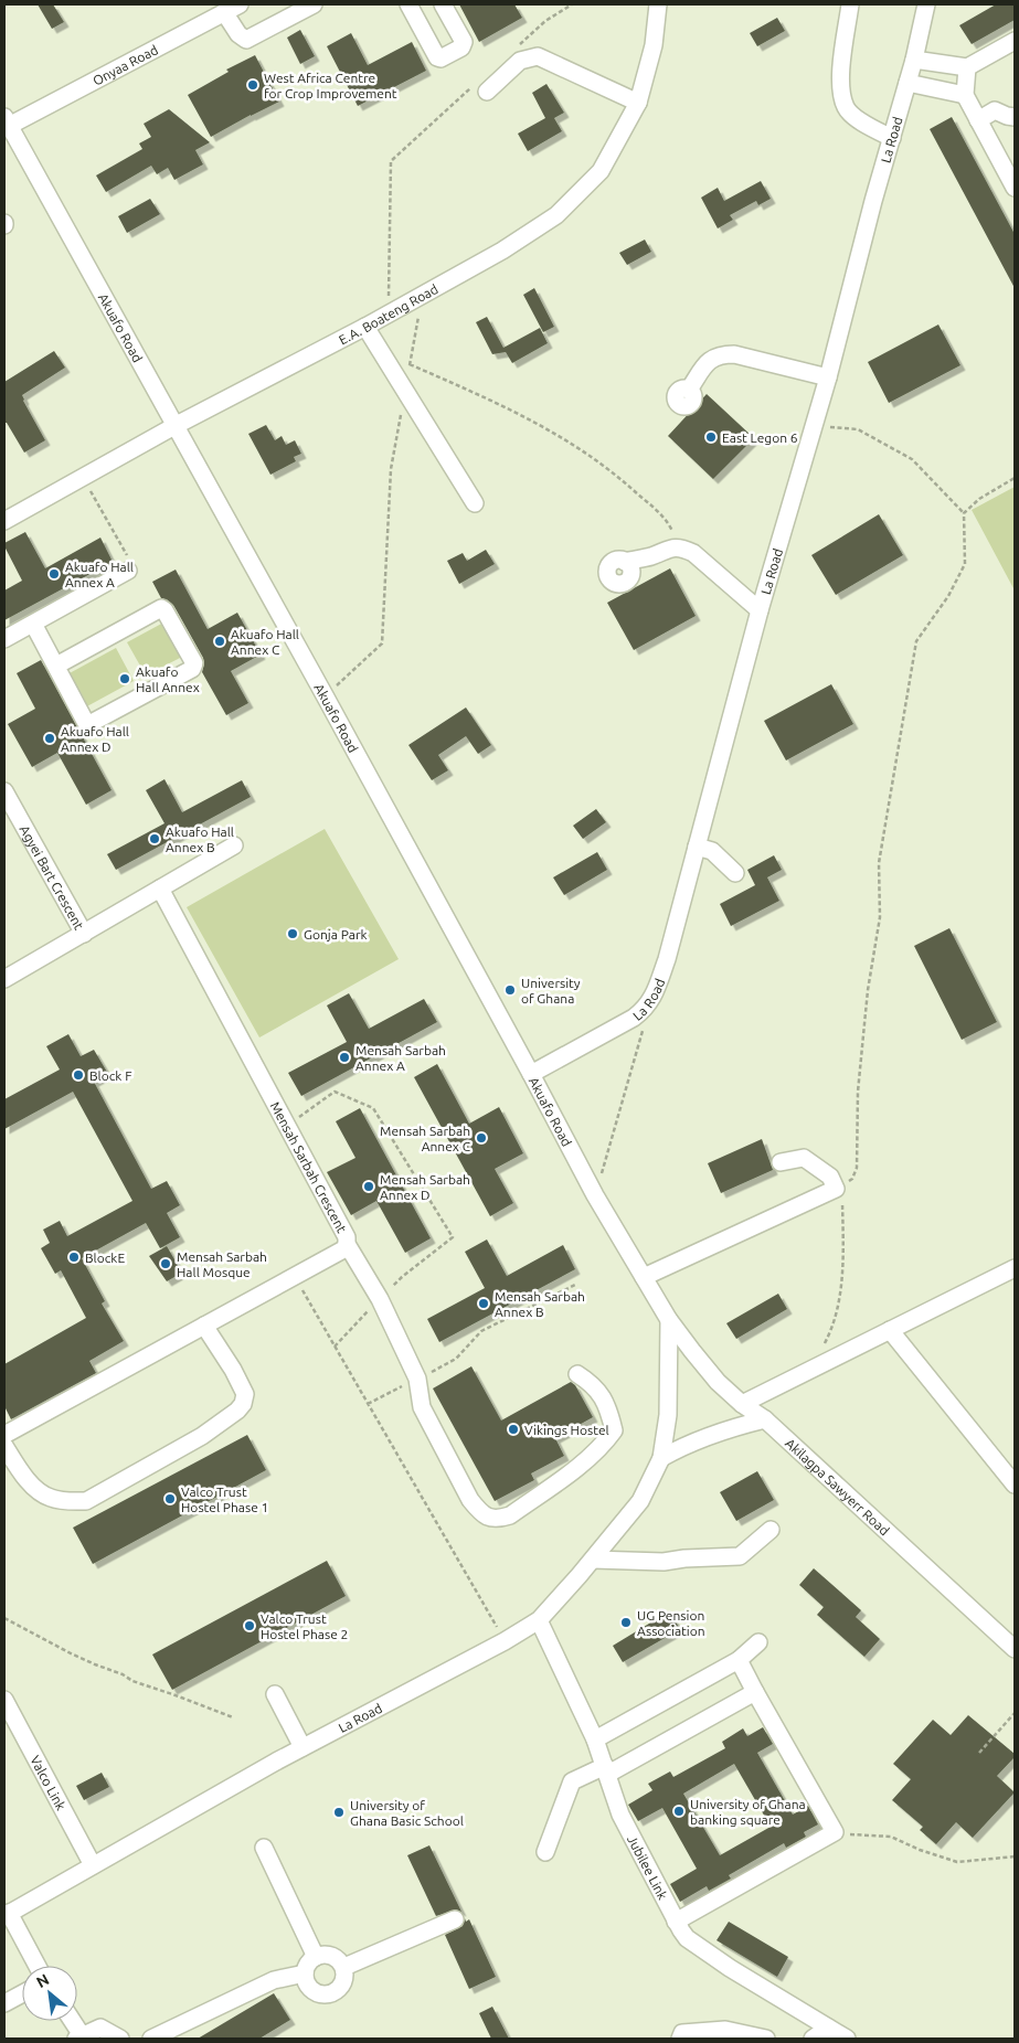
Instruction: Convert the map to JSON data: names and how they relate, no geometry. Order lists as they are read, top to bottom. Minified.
{"streets":{"street":["Onyaa Road","La Road","E.A. Boateng Road","Akuafo Road","Agyei Bart Crescent","Mensah Sarbah Crescent","Akilagpa Sawyerr Road","Valco Link","Jubilee Link"]},"crossings":[["Onyaa Road","Akuafo Road"],["La Road","Akuafo Road"],["La Road","Akilagpa Sawyerr Road"],["La Road","Valco Link"],["La Road","Jubilee Link"],["E.A. Boateng Road","Akuafo Road"],["Akuafo Road","Akilagpa Sawyerr Road"]],"places":["West Africa Centre for Crop Improvement","East Legon 6","Akuafo Hall Annex A","Akuafo Hall Annex C","Akuafo Hall Annex","Akuafo Hall Annex D","Akuafo Hall Annex B","Gonja Park","University of Ghana","Mensah Sarbah Annex A","Block F","Mensah Sarbah Annex C","Mensah Sarbah Annex D","BlockE","Mensah Sarbah Hall Mosque","Mensah Sarbah Annex B","Vikings Hostel","Valco Trust Hostel Phase 1","UG Pension Association","Valco Trust Hostel Phase 2","University of Ghana banking square","University of Ghana Basic School"],"north":"top left"}
